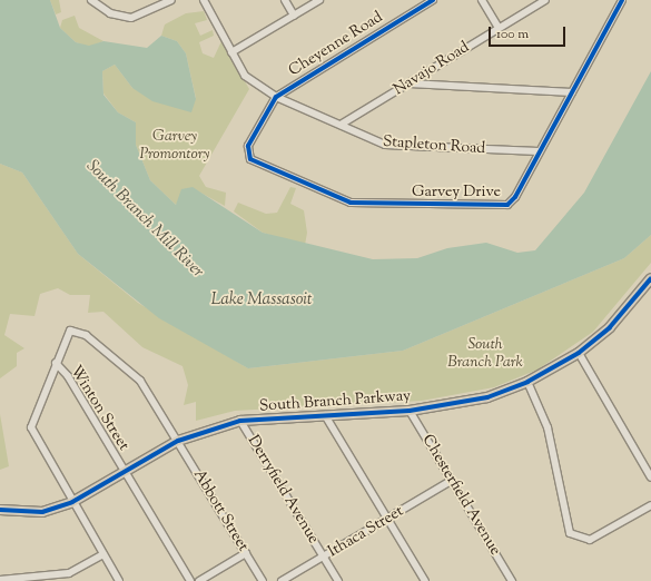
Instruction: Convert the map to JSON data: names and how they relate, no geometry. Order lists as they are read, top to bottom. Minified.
{"streets":{"main road":["South Branch Parkway"],"street":["Cheyenne Road","Navajo Road","Stapleton Road","Garvey Drive","Winton Street","Derryfield Avenue","Chesterfield Avenue","Abbott Street","Ithaca Street"]},"crossings":[["Cheyenne Road","Stapleton Road"],["Cheyenne Road","Garvey Drive"],["Navajo Road","Stapleton Road"],["Stapleton Road","Garvey Drive"],["South Branch Parkway","Winton Street"],["South Branch Parkway","Derryfield Avenue"],["South Branch Parkway","Chesterfield Avenue"],["South Branch Parkway","Abbott Street"],["Winton Street","Abbott Street"],["Derryfield Avenue","Ithaca Street"],["Chesterfield Avenue","Ithaca Street"]],"water":["South Branch Mill River","Lake Massasoit"],"parks":["Garvey Promontory","South Branch Park"],"scale_bar":"100 m"}
